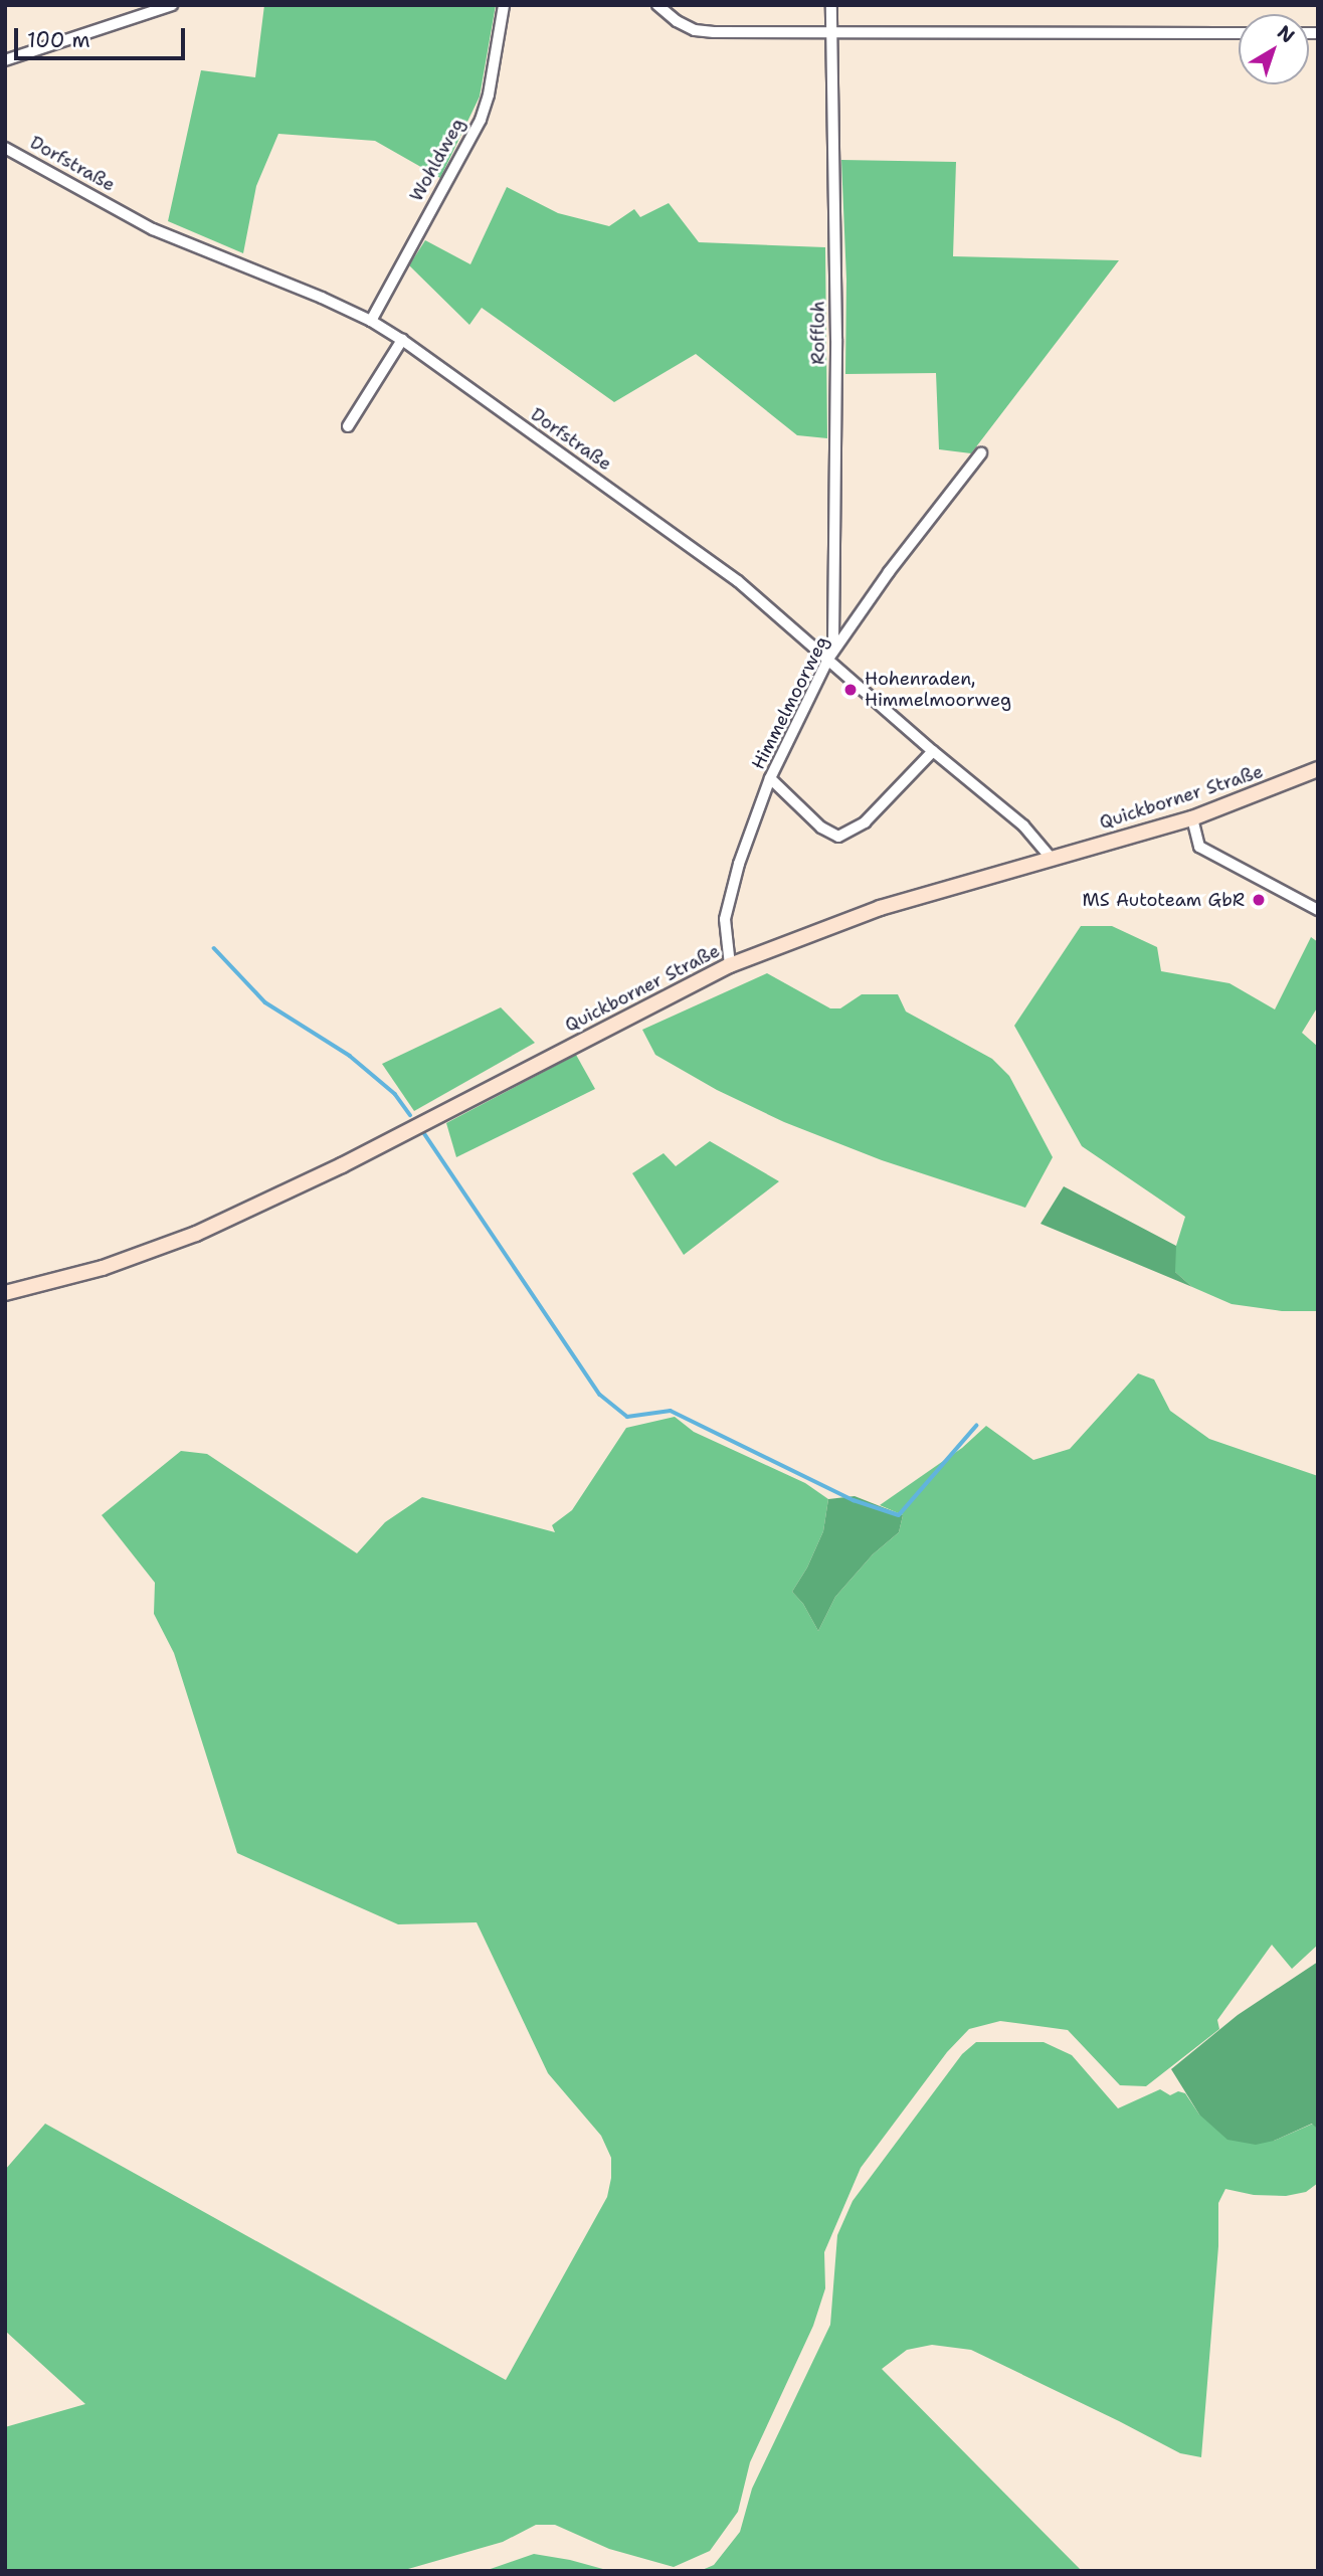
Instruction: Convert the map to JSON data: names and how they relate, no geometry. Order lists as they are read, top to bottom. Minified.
{"streets":{"main road":["Quickborner Straße"],"street":["Wohldweg","Dorfstraße","Roffloh","Himmelmoorweg"]},"crossings":[["Wohldweg","Dorfstraße"],["Dorfstraße","Roffloh"],["Dorfstraße","Himmelmoorweg"],["Dorfstraße","Quickborner Straße"],["Roffloh","Himmelmoorweg"],["Himmelmoorweg","Quickborner Straße"]],"places":["Hohenraden, Himmelmoorweg","MS Autoteam GbR"],"scale_bar":"100 m","north":"top right"}
